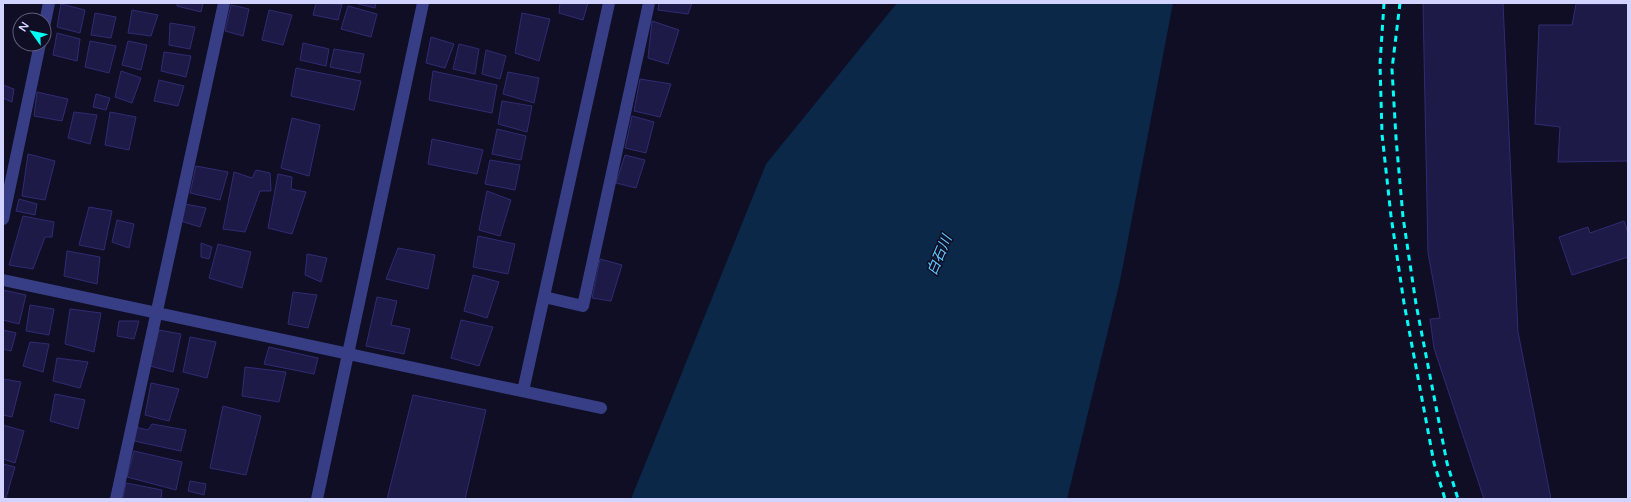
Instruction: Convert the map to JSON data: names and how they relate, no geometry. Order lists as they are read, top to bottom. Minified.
{"water":["白石川"],"north":"top left"}
